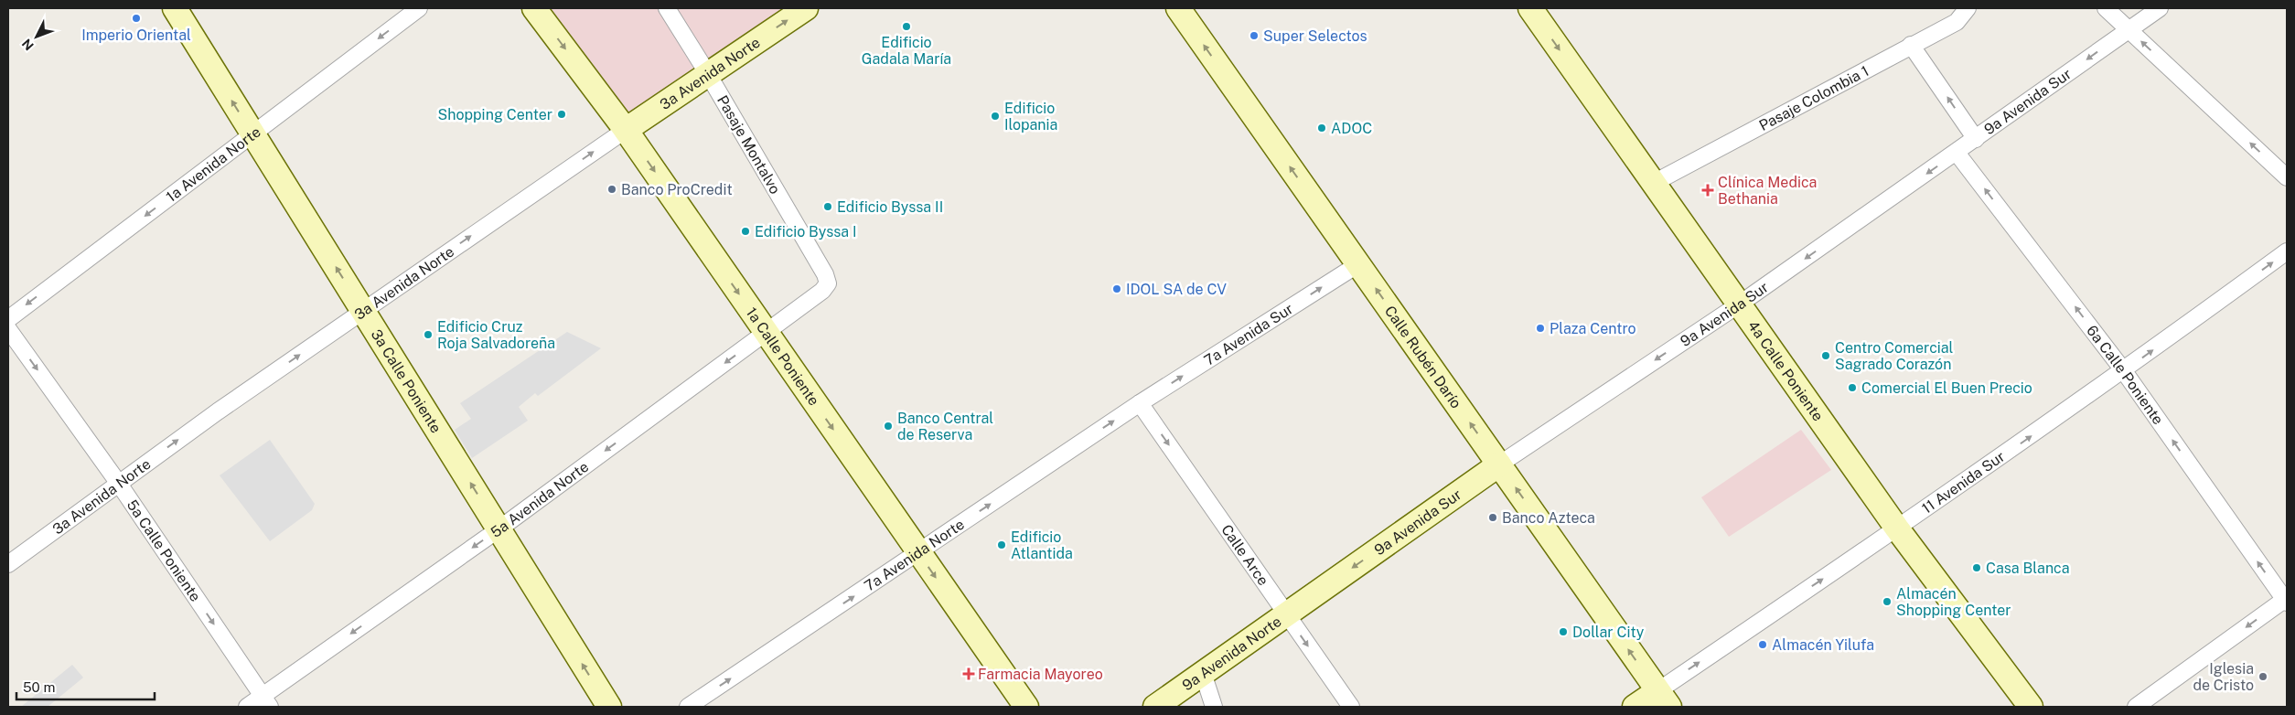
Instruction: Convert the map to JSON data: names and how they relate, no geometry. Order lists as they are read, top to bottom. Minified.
{"streets":{"main road":["3a Avenida Norte","9a Avenida Sur","1a Calle Poniente","Calle Rubén Darío","4a Calle Poniente","3a Calle Poniente","11 Avenida Sur","9a Avenida Norte"],"street":["Pasaje Colombia 1","Pasaje Montalvo","1a Avenida Norte","7a Avenida Sur","6a Calle Poniente","5a Avenida Norte","5a Calle Poniente","Calle Arce","7a Avenida Norte"]},"crossings":[["3a Avenida Norte","Pasaje Montalvo"],["3a Avenida Norte","1a Calle Poniente"],["3a Avenida Norte","3a Calle Poniente"],["3a Avenida Norte","5a Calle Poniente"],["Pasaje Colombia 1","4a Calle Poniente"],["9a Avenida Sur","Calle Rubén Darío"],["9a Avenida Sur","4a Calle Poniente"],["9a Avenida Sur","6a Calle Poniente"],["9a Avenida Sur","Calle Arce"],["9a Avenida Sur","9a Avenida Norte"],["Pasaje Montalvo","5a Avenida Norte"],["1a Avenida Norte","3a Calle Poniente"],["7a Avenida Sur","Calle Rubén Darío"],["7a Avenida Sur","Calle Arce"],["7a Avenida Sur","7a Avenida Norte"],["1a Calle Poniente","5a Avenida Norte"],["1a Calle Poniente","7a Avenida Norte"],["Calle Rubén Darío","11 Avenida Sur"],["4a Calle Poniente","11 Avenida Sur"],["6a Calle Poniente","11 Avenida Sur"],["3a Calle Poniente","5a Avenida Norte"],["5a Avenida Norte","5a Calle Poniente"],["Calle Arce","7a Avenida Norte"],["Calle Arce","9a Avenida Norte"]],"one_way":["3a Avenida Norte","9a Avenida Sur","1a Avenida Norte","7a Avenida Sur","1a Calle Poniente","Calle Rubén Darío","6a Calle Poniente","3a Calle Poniente","11 Avenida Sur","5a Avenida Norte","5a Calle Poniente","Calle Arce","7a Avenida Norte"],"places":{"other":["Imperio Oriental","Edificio Gadala María","Super Selectos","Shopping Center","Edificio Ilopania","ADOC","Banco ProCredit","Edificio Byssa II","Edificio Byssa I","IDOL SA de CV","Plaza Centro","Edificio Cruz Roja Salvadoreña","Centro Comercial Sagrado Corazón","Comercial El Buen Precio","Banco Central de Reserva","Banco Azteca","Edificio Atlantida","Casa Blanca","Almacén Shopping Center","Dollar City","Almacén Yilufa","Iglesia de Cristo"],"health":["Clínica Medica Bethania","Farmacia Mayoreo"]},"scale_bar":"50 m","north":"bottom left"}
